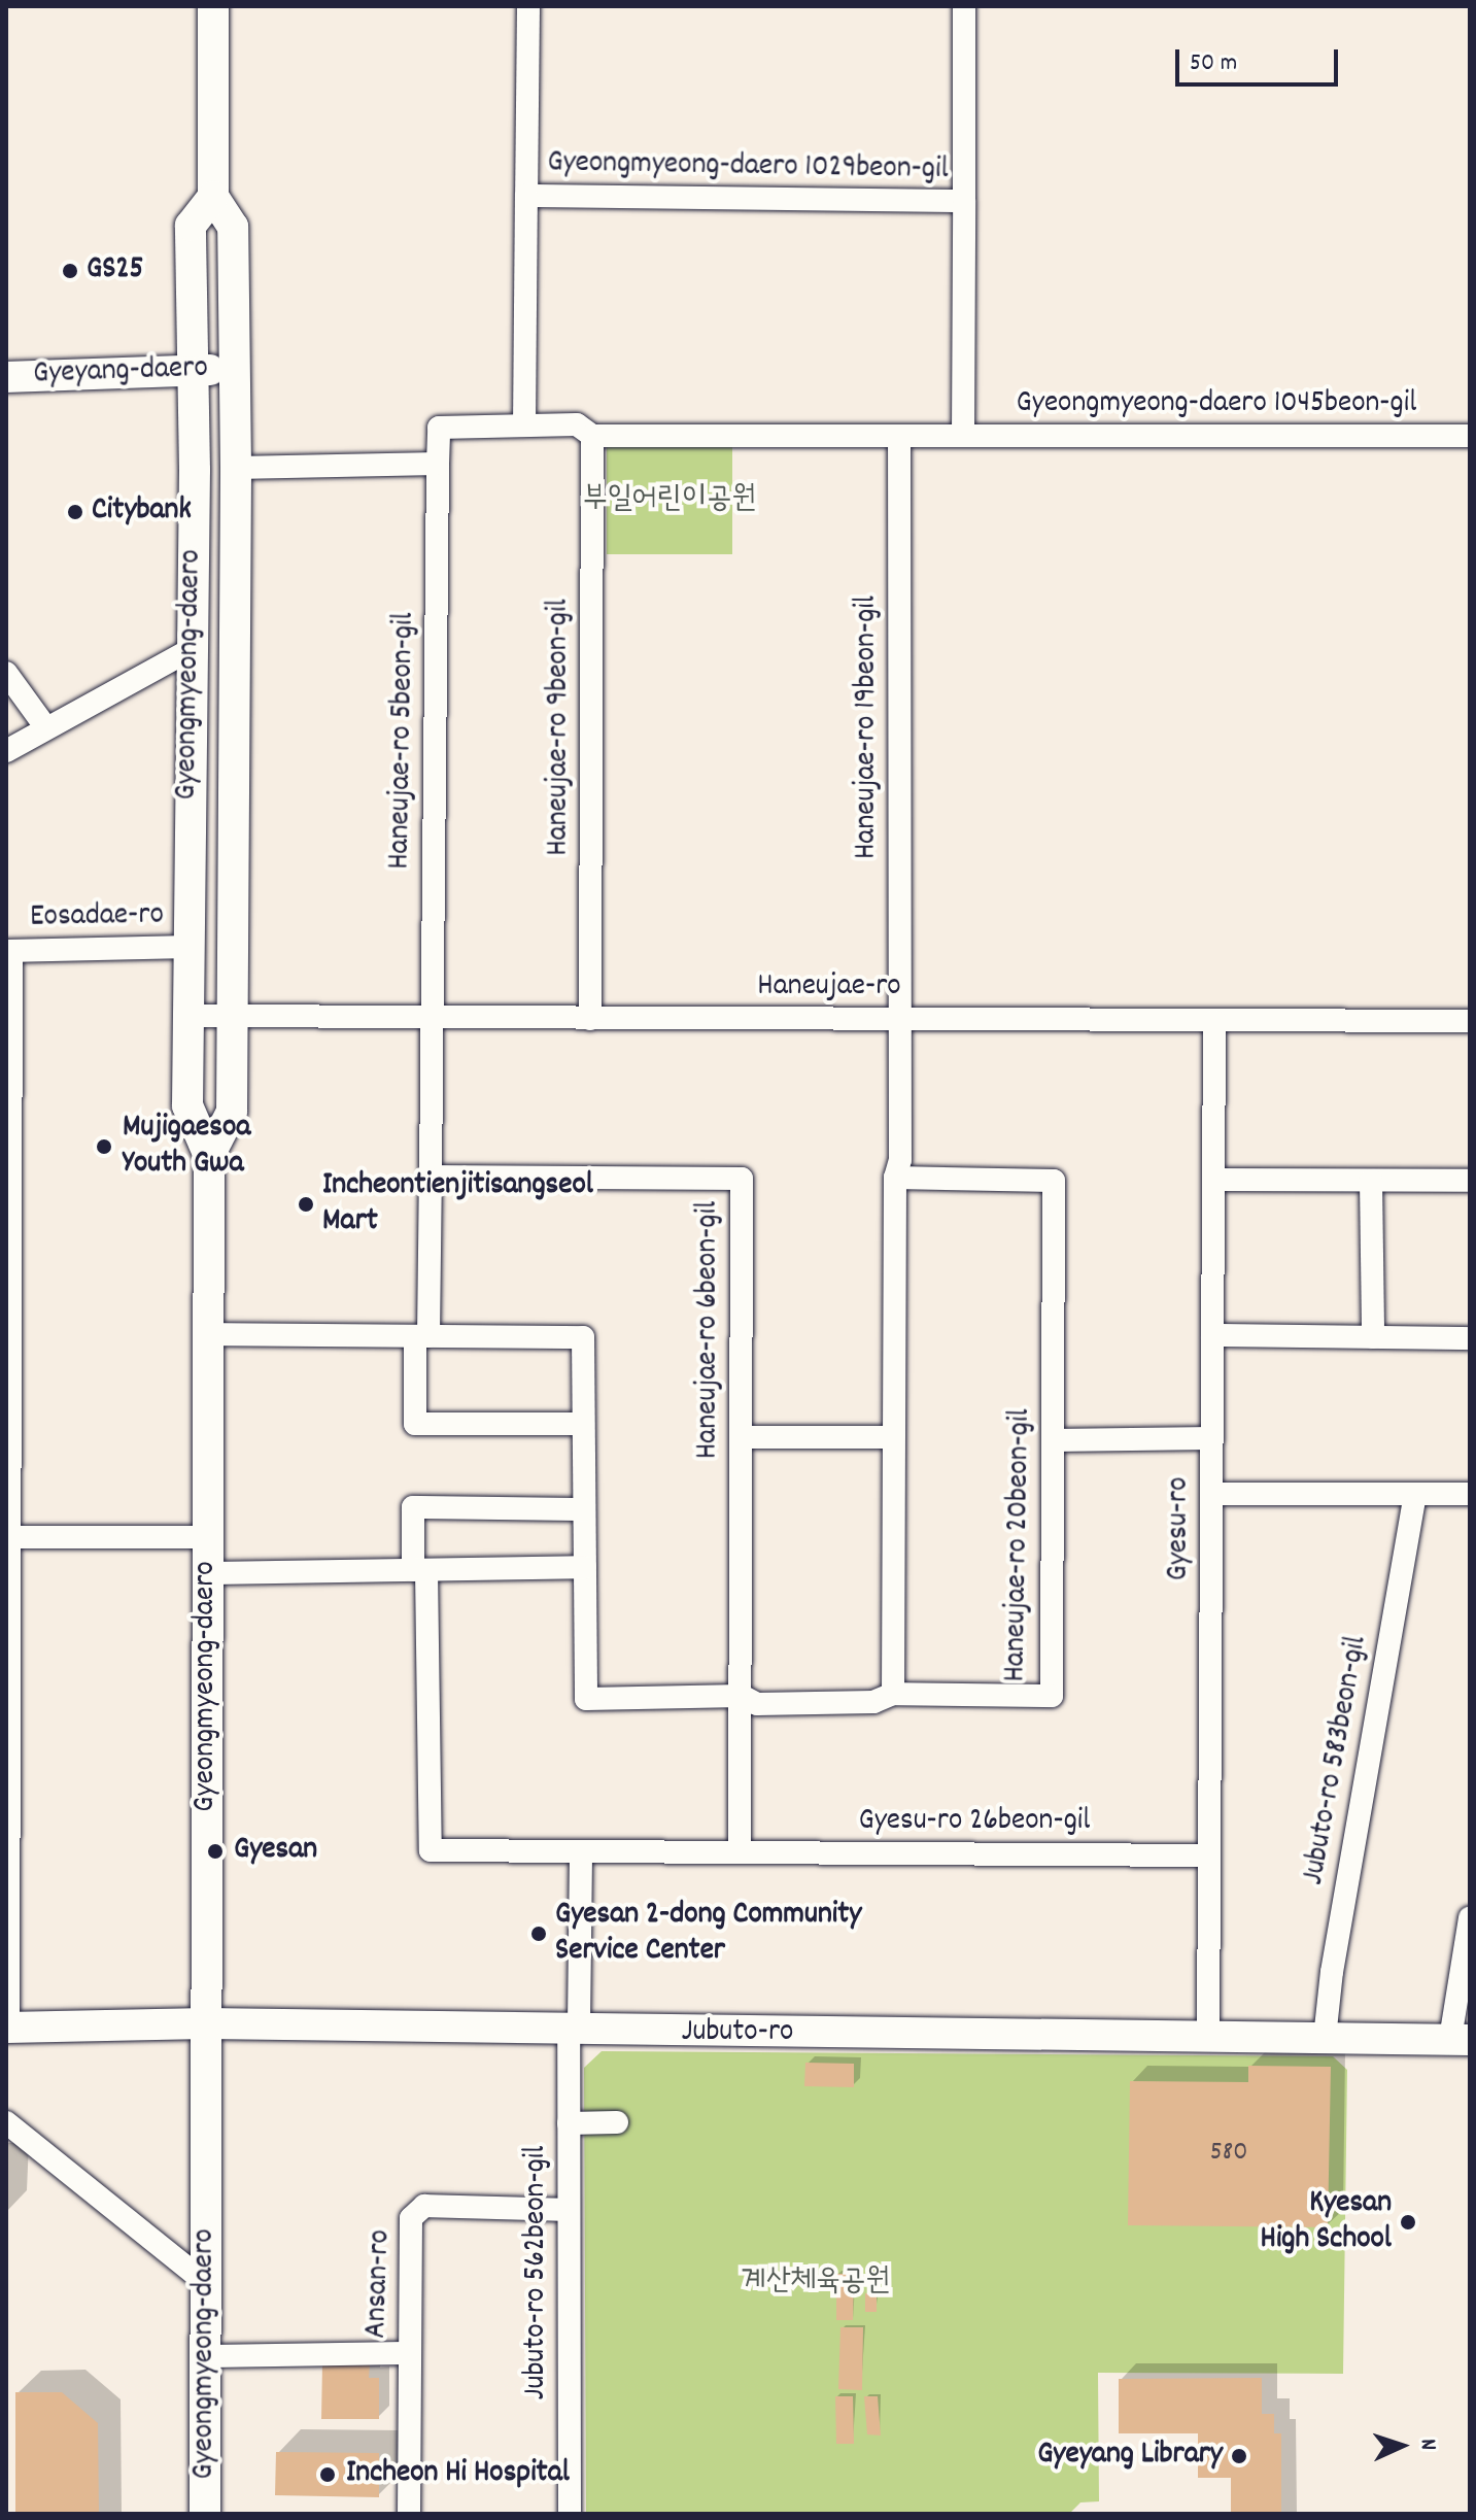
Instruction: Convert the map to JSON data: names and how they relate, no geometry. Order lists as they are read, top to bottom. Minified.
{"streets":{"street":["Gyeongmyeong-daero 1029beon-gil","Gyeyang-daero","Gyeongmyeong-daero 1045beon-gil","Gyeongmyeong-daero","Haneujae-ro 9beon-gil","Haneujae-ro 19beon-gil","Haneujae-ro 5beon-gil","Eosadae-ro","Haneujae-ro","Haneujae-ro 6beon-gil","Gyesu-ro","Haneujae-ro 20beon-gil","Jubuto-ro 583beon-gil","Gyesu-ro 26beon-gil","Jubuto-ro","Jubuto-ro 562beon-gil","Ansan-ro"]},"crossings":[["Gyeyang-daero","Gyeongmyeong-daero"],["Gyeongmyeong-daero 1045beon-gil","Haneujae-ro 9beon-gil"],["Gyeongmyeong-daero 1045beon-gil","Haneujae-ro 19beon-gil"],["Gyeongmyeong-daero 1045beon-gil","Haneujae-ro 5beon-gil"],["Gyeongmyeong-daero","Eosadae-ro"],["Gyeongmyeong-daero","Haneujae-ro"],["Gyeongmyeong-daero","Jubuto-ro"],["Haneujae-ro 9beon-gil","Haneujae-ro"],["Haneujae-ro 19beon-gil","Haneujae-ro"],["Haneujae-ro 5beon-gil","Haneujae-ro"],["Haneujae-ro","Gyesu-ro"],["Haneujae-ro 6beon-gil","Gyesu-ro 26beon-gil"],["Gyesu-ro","Gyesu-ro 26beon-gil"],["Gyesu-ro","Jubuto-ro"],["Jubuto-ro 583beon-gil","Jubuto-ro"],["Gyesu-ro 26beon-gil","Jubuto-ro 562beon-gil"],["Jubuto-ro","Jubuto-ro 562beon-gil"],["Jubuto-ro 562beon-gil","Ansan-ro"]],"parks":["부일어린이공원","계산체육공원"],"places":["GS25","Citybank","Mujigaesoa Youth Gwa","Incheontienjitisangseol Mart","Gyesan","Gyesan 2-dong Community Service Center","Kyesan High School","Gyeyang Library","Incheon Hi Hospital"],"house_numbers":["580"],"scale_bar":"50 m","north":"right"}
